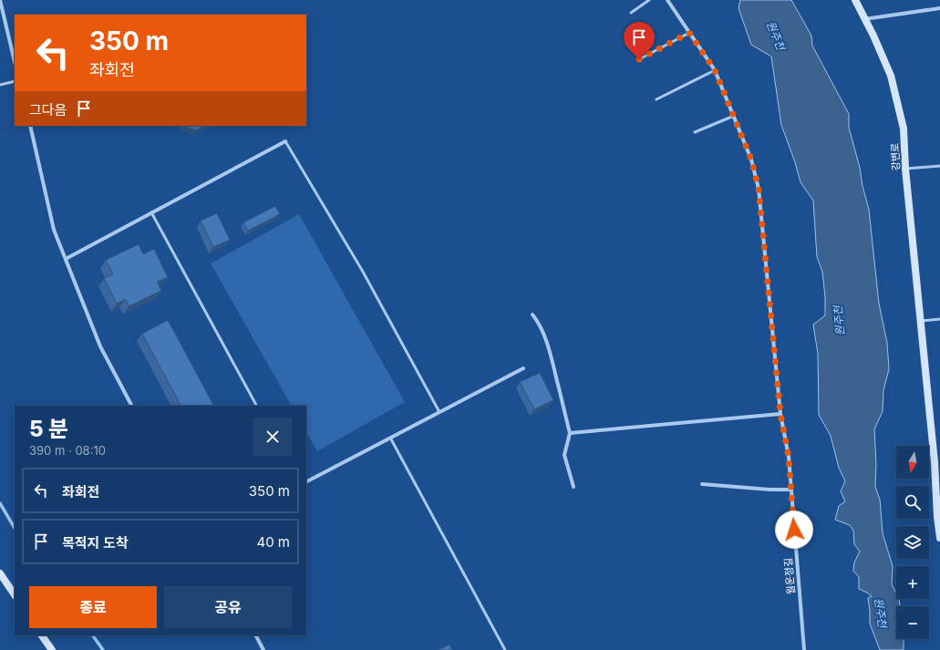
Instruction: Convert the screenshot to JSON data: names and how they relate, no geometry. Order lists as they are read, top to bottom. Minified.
{"streets":{"street":["강변로","월운정길"]},"water":["원주천"],"north":"bottom","page":{"turn":["350 m","좌회전"],"then":"그다음","heading":["5 분","390 m · 08:10"],"map_buttons":["+","−"],"list":[{"name":"좌회전","value":"350 m"},{"name":"목적지 도착","value":"40 m"}],"buttons":["종료","공유"]}}
